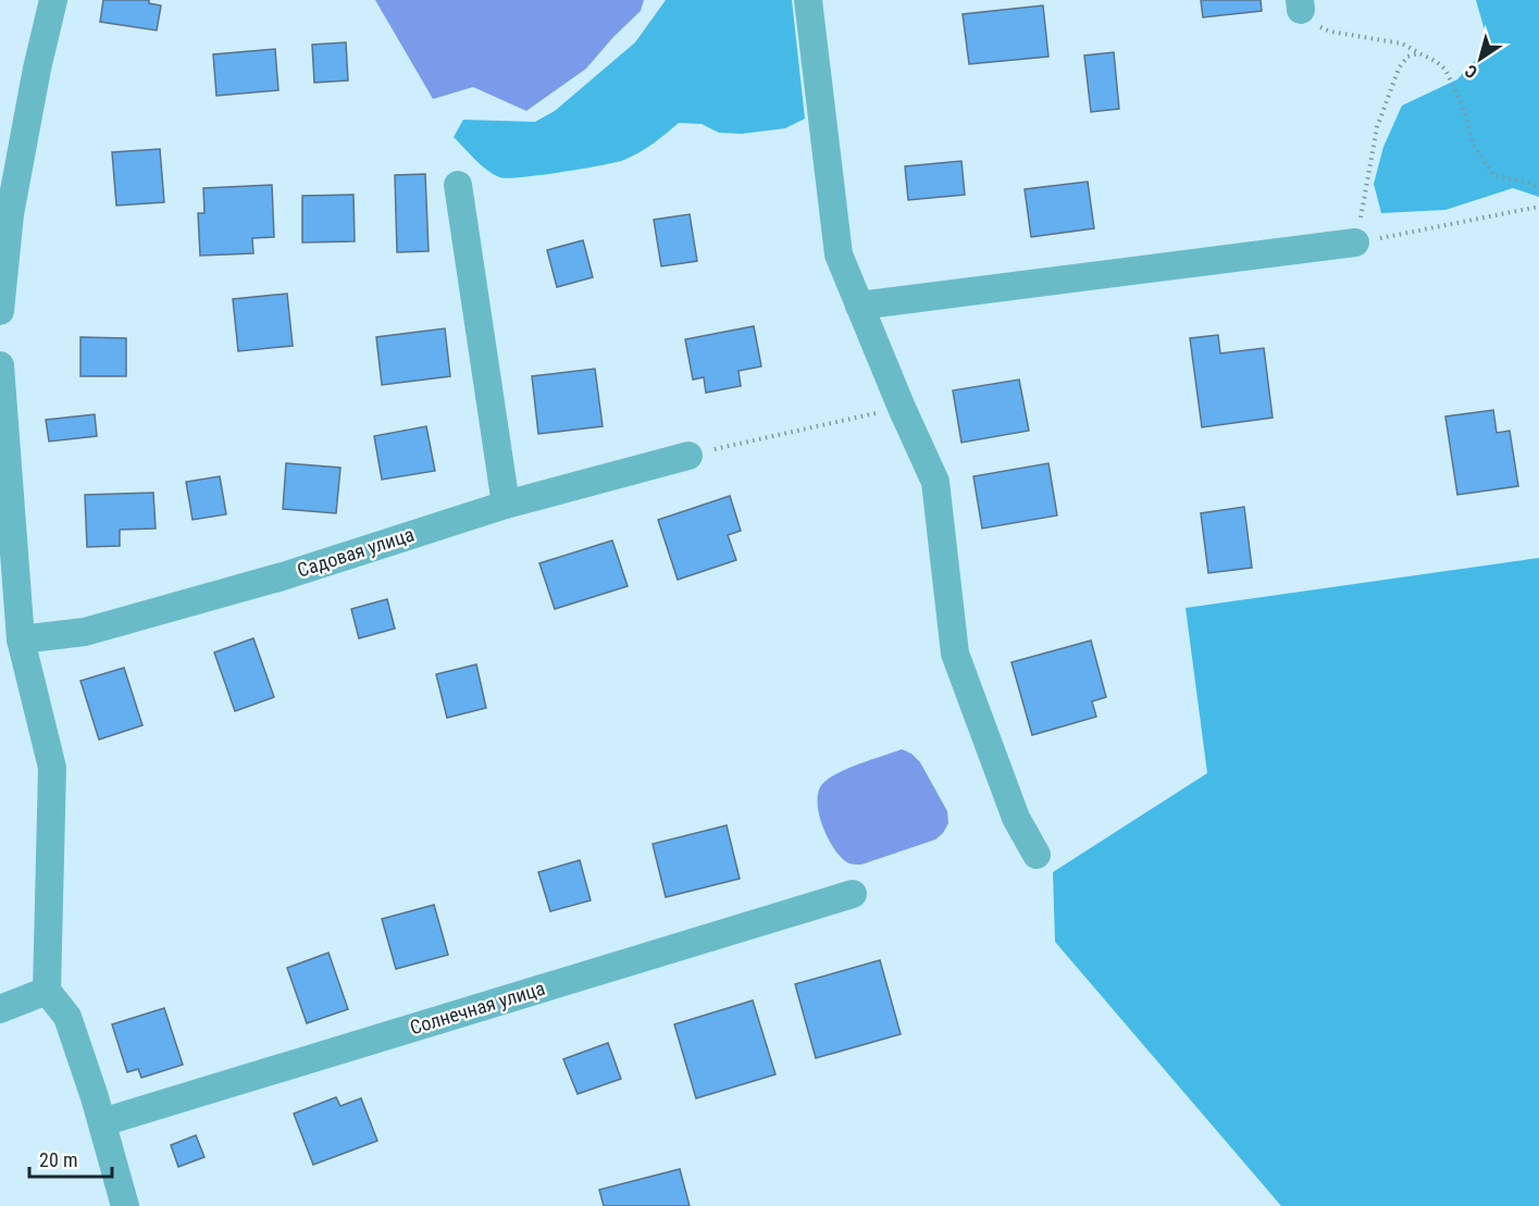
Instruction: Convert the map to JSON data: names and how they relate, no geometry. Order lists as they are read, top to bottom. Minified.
{"streets":{"street":["Садовая улица","Солнечная улица"]},"scale_bar":"20 m","north":"bottom left"}
